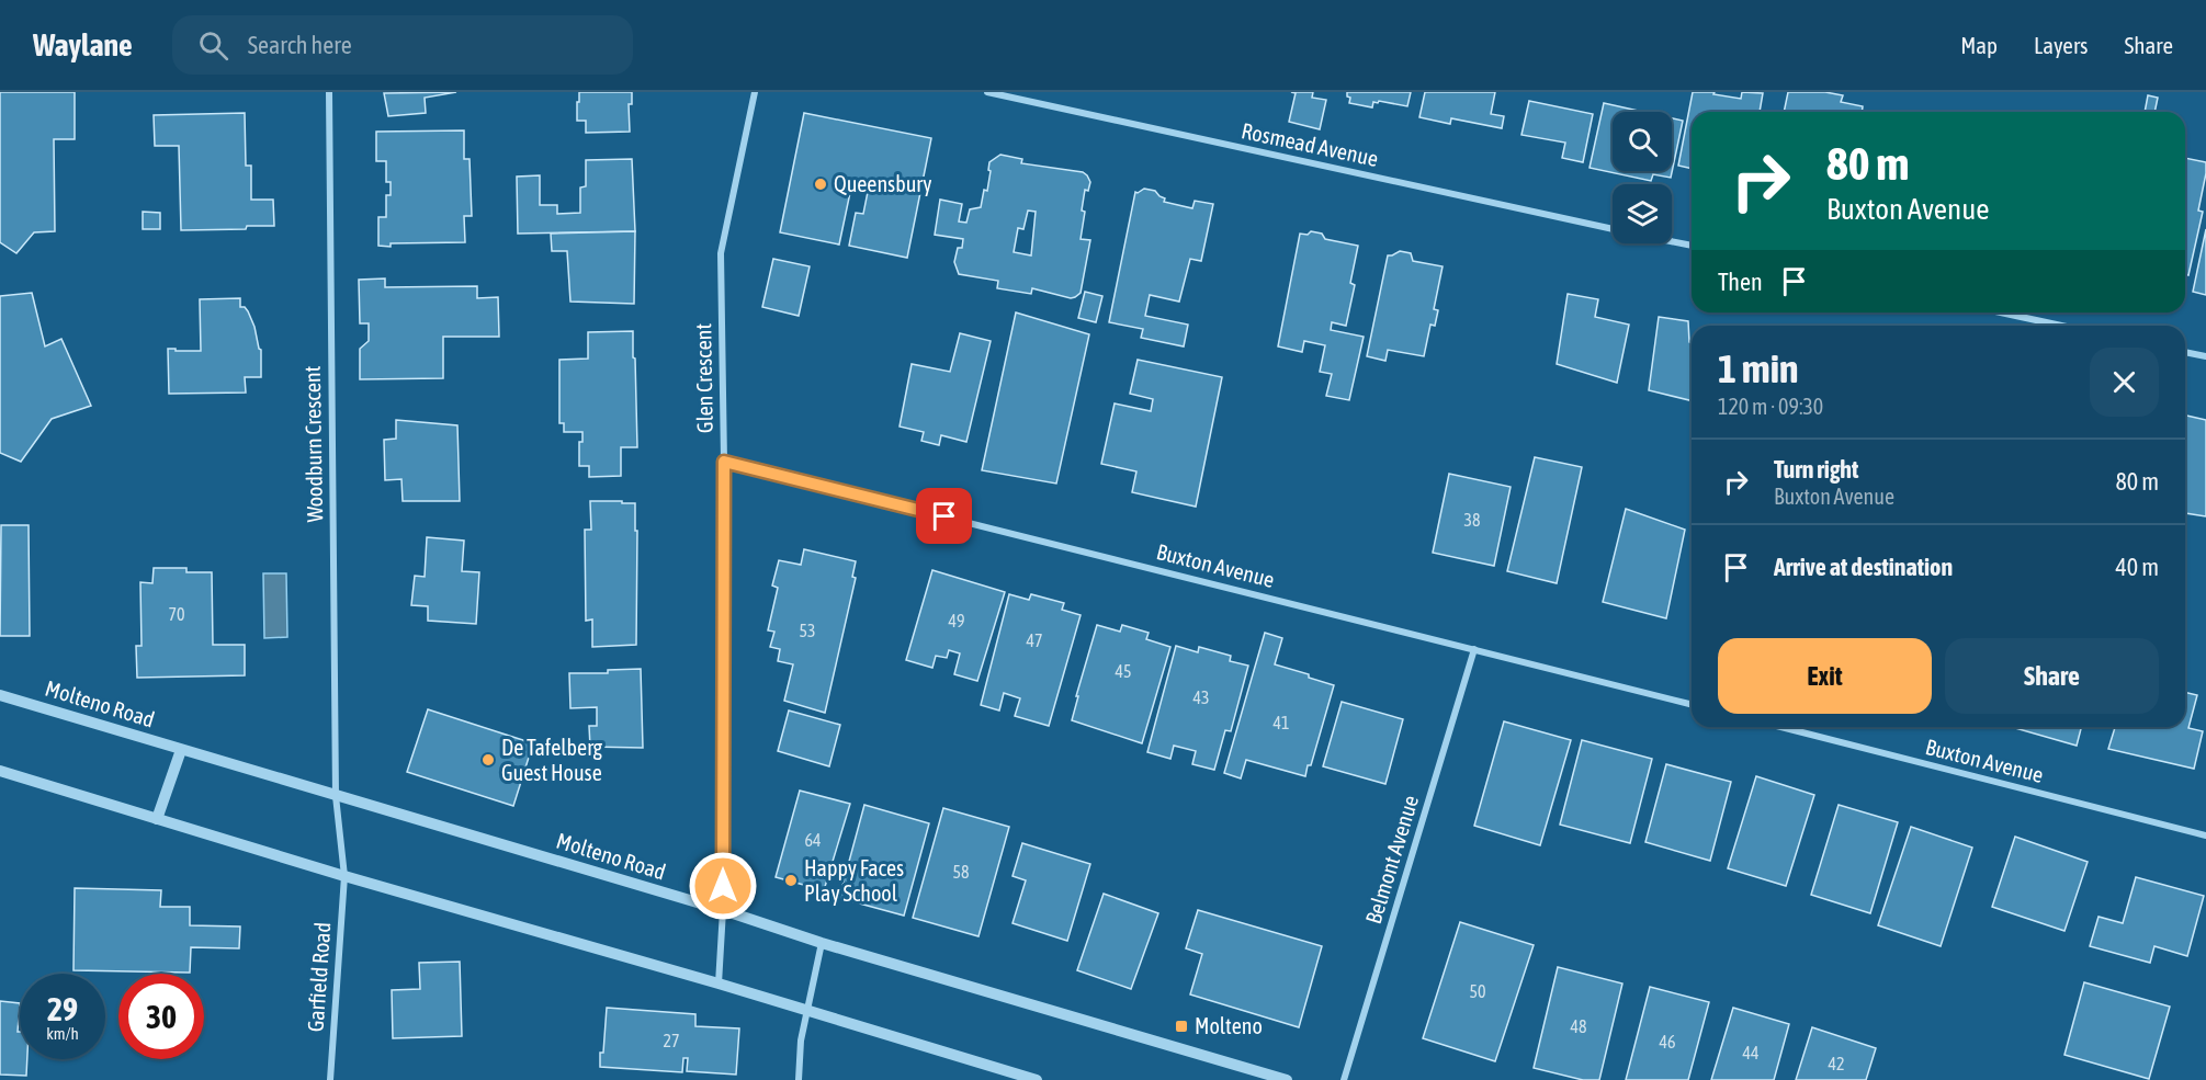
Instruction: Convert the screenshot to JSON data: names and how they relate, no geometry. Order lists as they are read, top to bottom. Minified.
{"streets":{"street":["Rosmead Avenue","Glen Crescent","Woodburn Crescent","Buxton Avenue","Molteno Road","Belmont Avenue","Garfield Road"]},"crossings":[["Glen Crescent","Buxton Avenue"],["Glen Crescent","Molteno Road"],["Woodburn Crescent","Molteno Road"],["Woodburn Crescent","Garfield Road"],["Buxton Avenue","Belmont Avenue"]],"places":{"other":["Queensbury","De Tafelberg Guest House","Happy Faces Play School"],"transit":["Molteno"]},"house_numbers":["38","70","49","53","47","45","43","41","64","58","50","48","27","46","44","42"],"page":{"header":"Waylane","search":"Search here","nav":["Map","Layers","Share"],"turn":["80 m","Buxton Avenue"],"then":"Then","heading":["1 min","120 m · 09:30"],"list":[{"name":"Turn right","note":"Buxton Avenue","value":"80 m"},{"name":"Arrive at destination","value":"40 m"}],"buttons":["Exit","Share"],"speed":"29 km/h","limit":"30"}}
